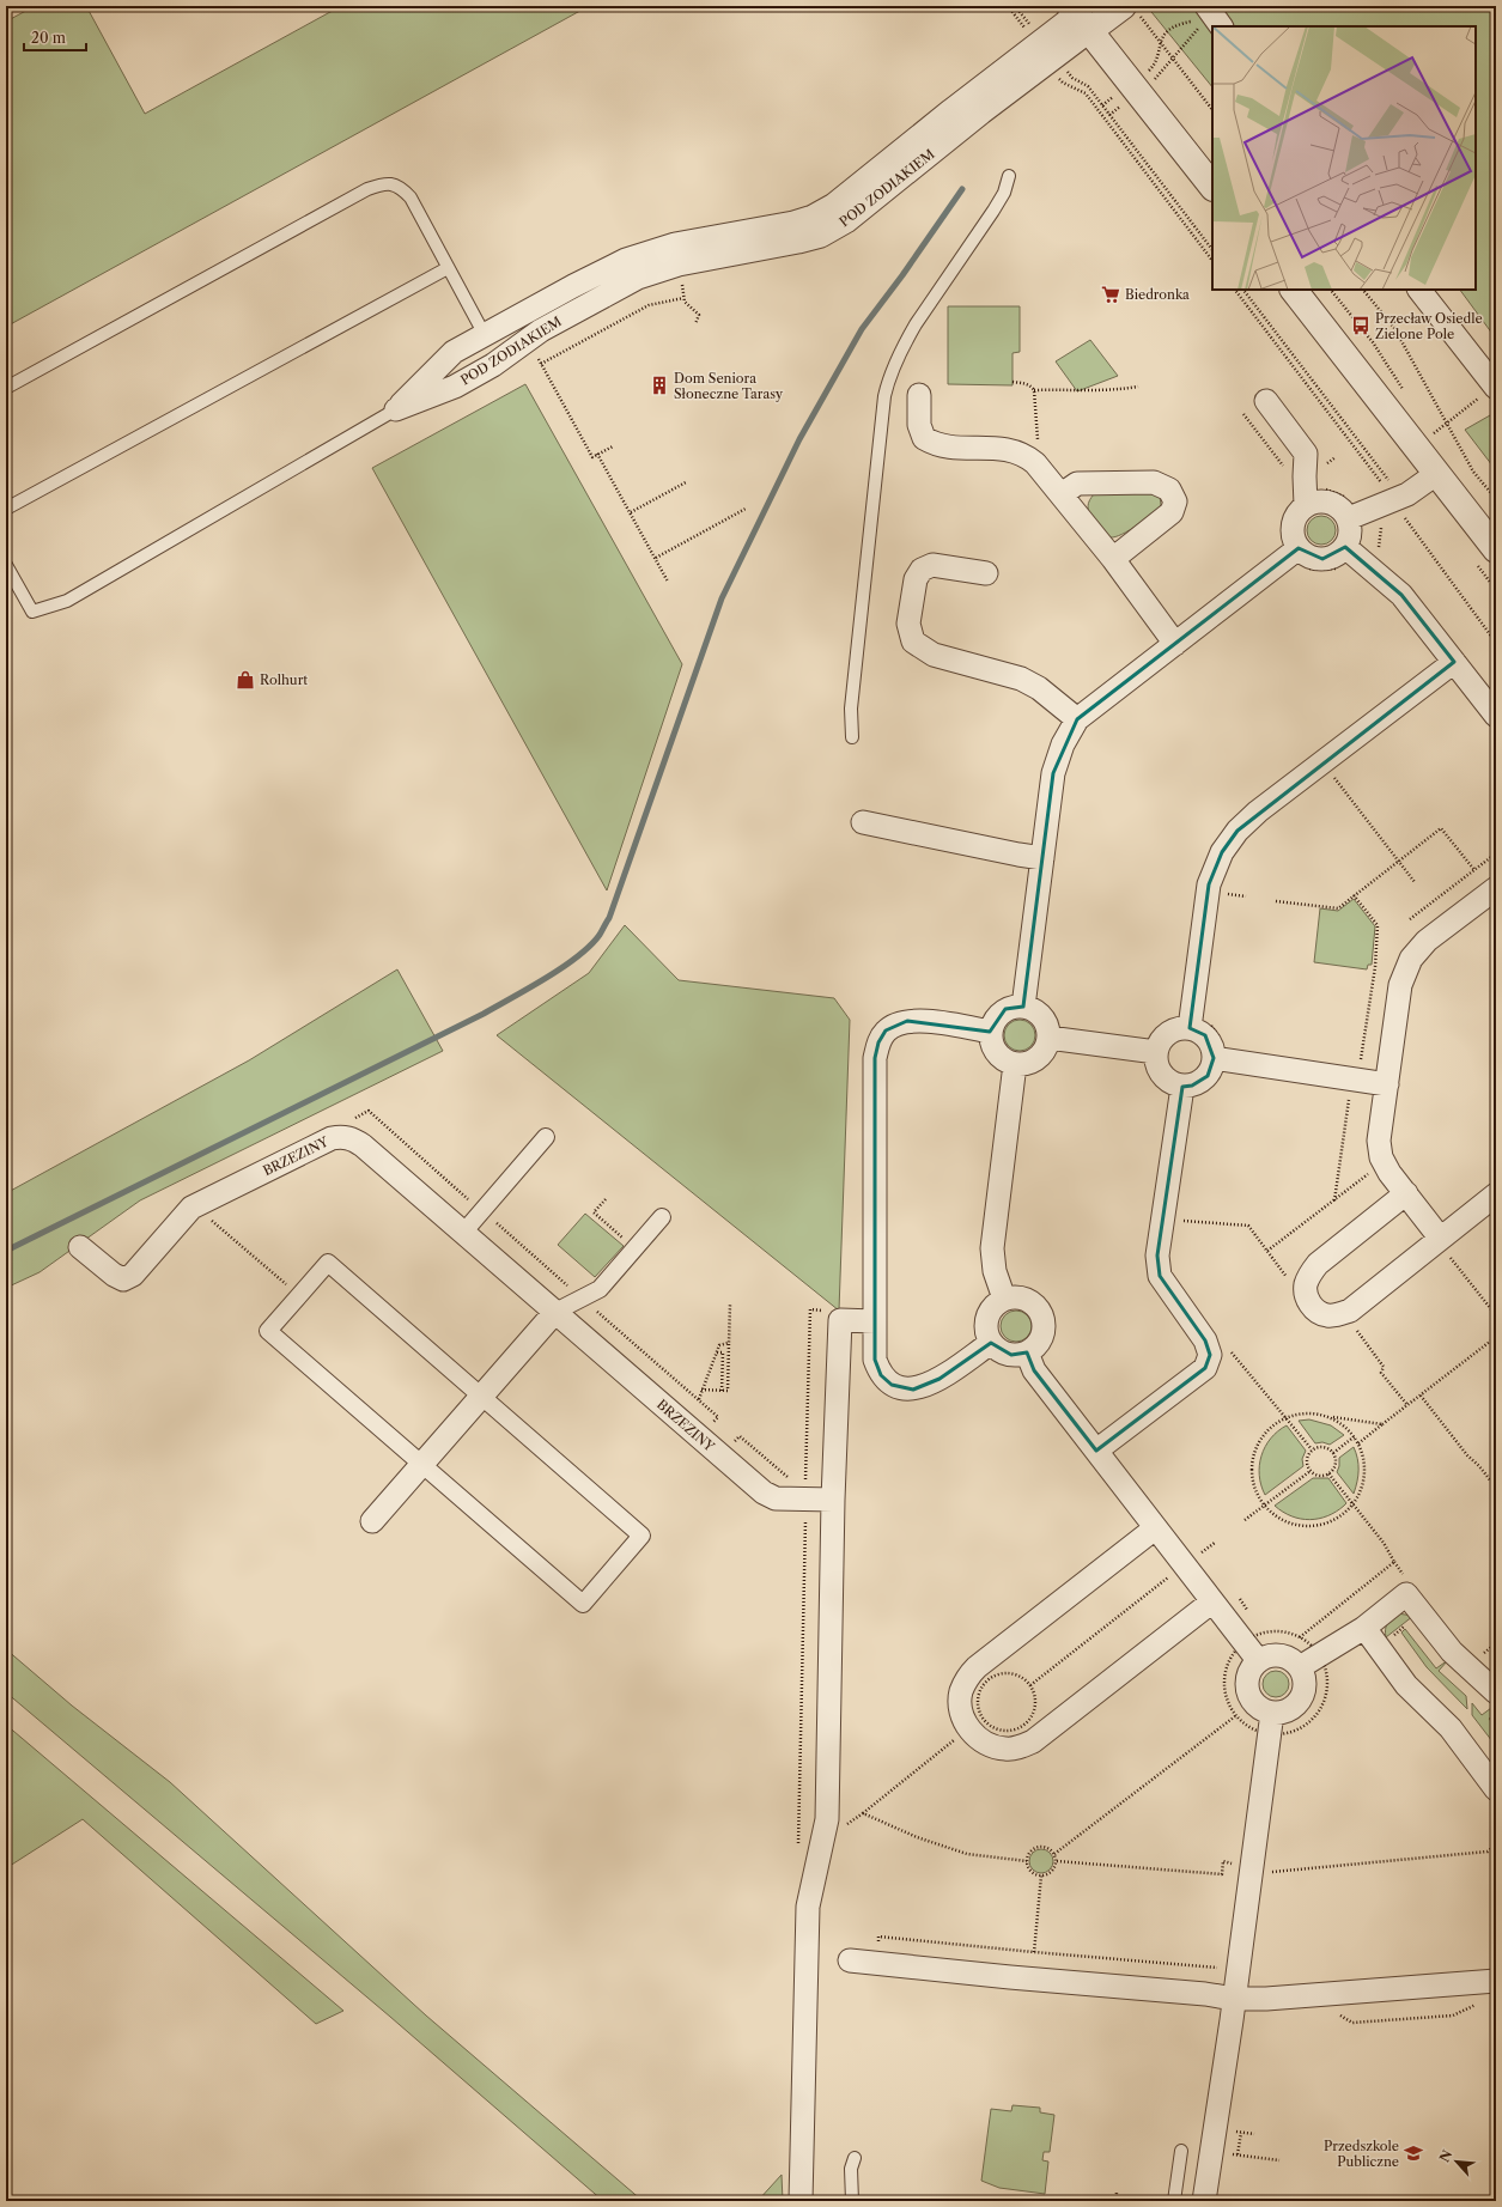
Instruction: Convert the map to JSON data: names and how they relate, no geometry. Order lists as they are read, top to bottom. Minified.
{"streets":{"street":["POD ZODIAKIEM","BRZEZINY"]},"places":{"supermarket":["Biedronka"],"bus stop":["Przecław Osiedle Zielone Pole"],"building":["Dom Seniora Słoneczne Tarasy"],"shop":["Rolhurt"],"school or university":["Przedszkole Publiczne"]},"scale_bar":"20 m","north":"top left"}
